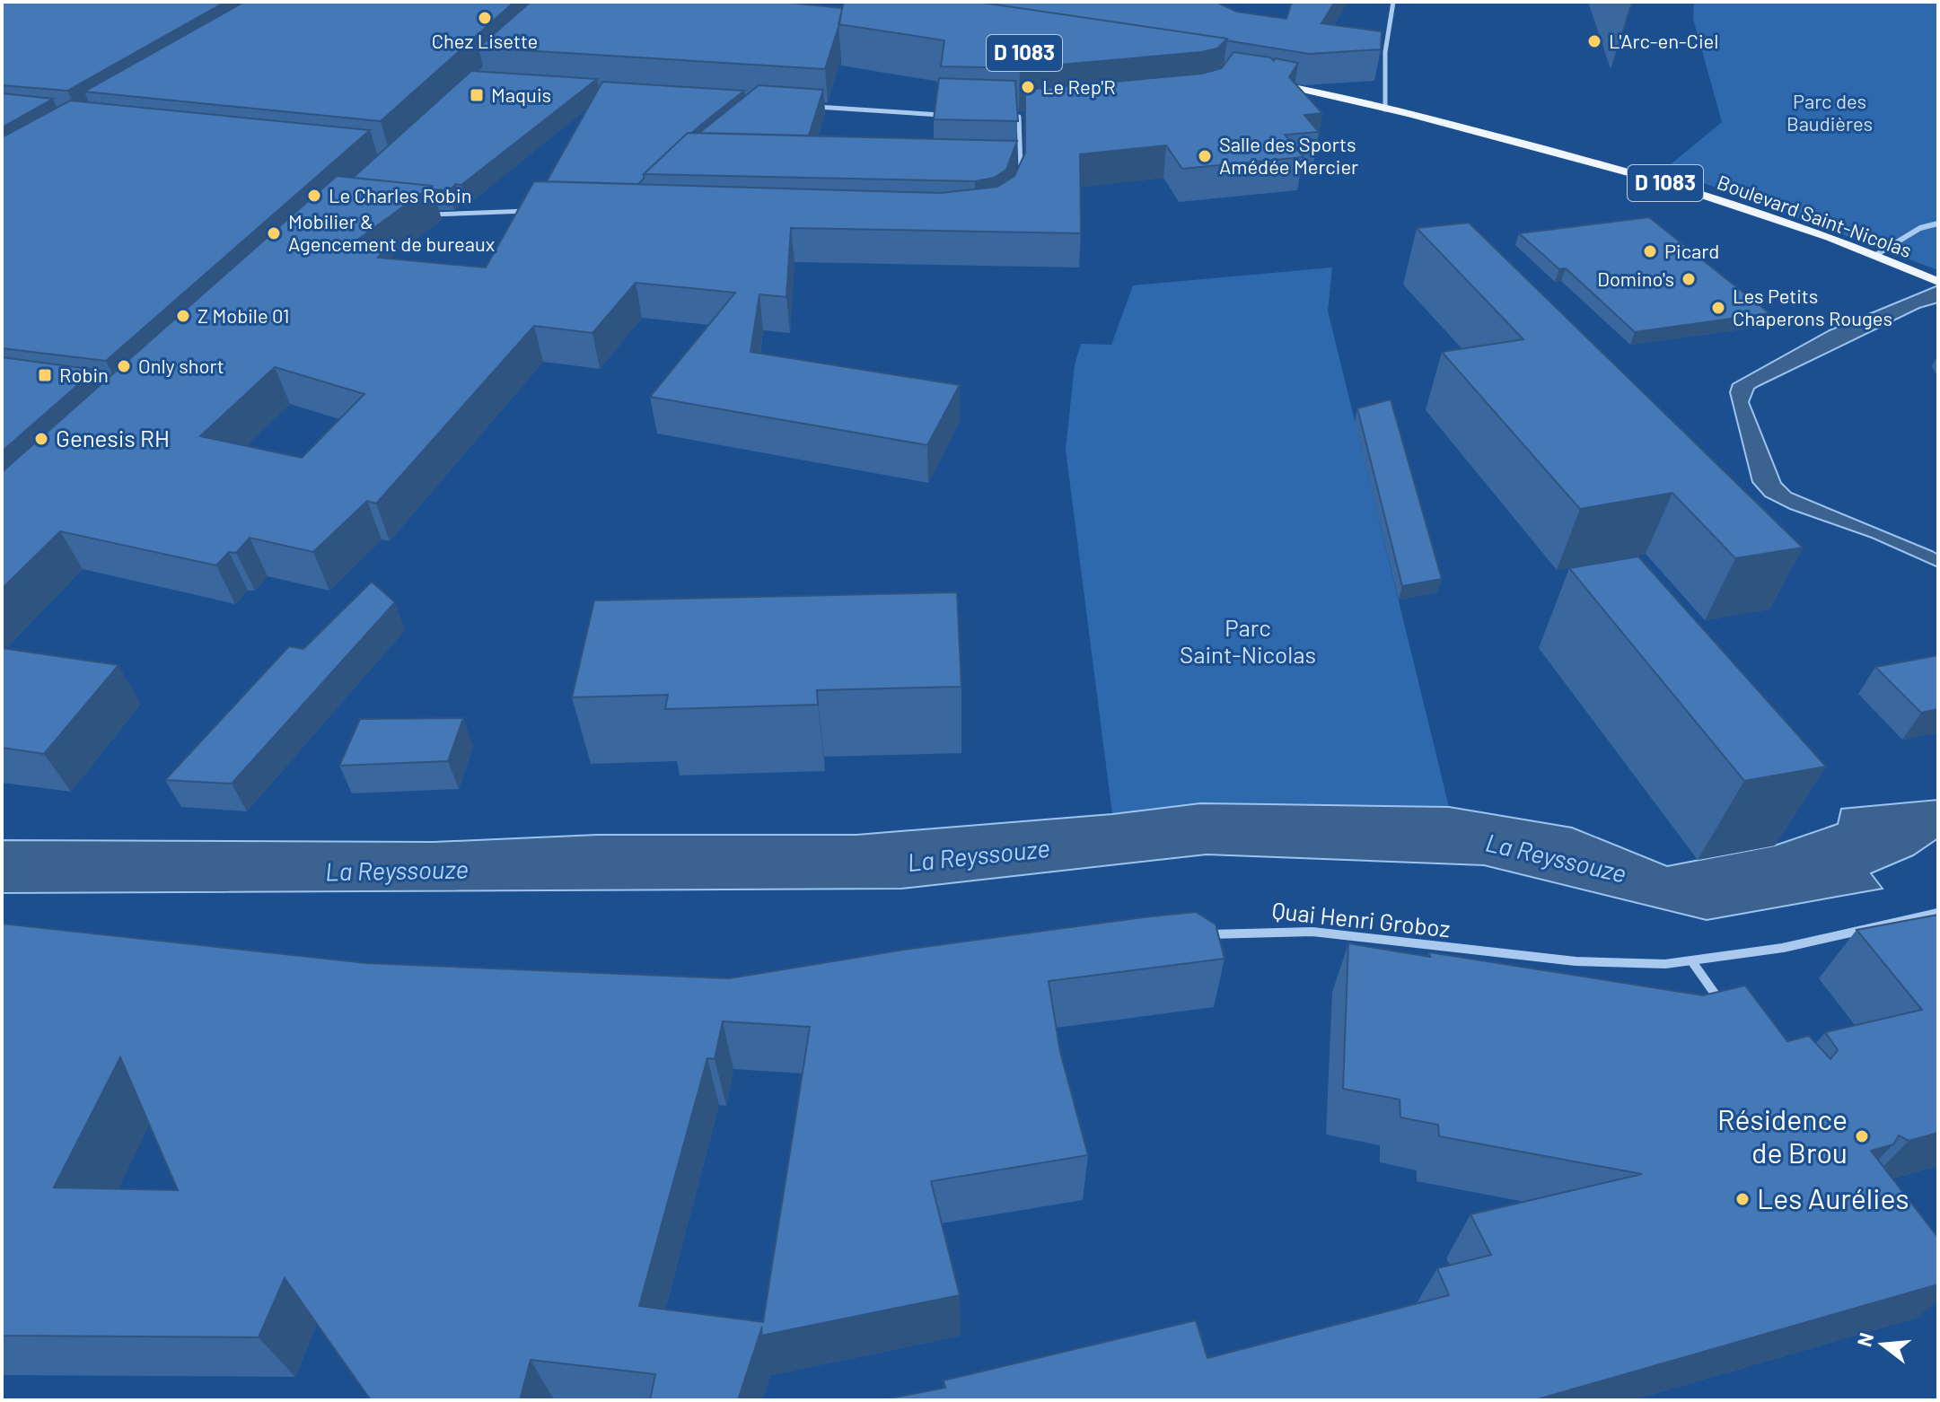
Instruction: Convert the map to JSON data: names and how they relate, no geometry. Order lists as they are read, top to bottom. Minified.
{"streets":{"main road":["D 1083","Boulevard Saint-Nicolas"],"street":["Quai Henri Groboz"]},"water":["La Reyssouze"],"parks":["Parc des Baudières","Parc Saint-Nicolas"],"places":{"other":["Chez Lisette","L'Arc-en-Ciel","Le Rep'R","Salle des Sports Amédée Mercier","Le Charles Robin","Mobilier & Agencement de bureaux","Picard","Domino's","Les Petits Chaperons Rouges","Z Mobile 01","Only short","Genesis RH","Résidence de Brou","Les Aurélies"],"transit":["Maquis","Robin"]},"north":"left"}
